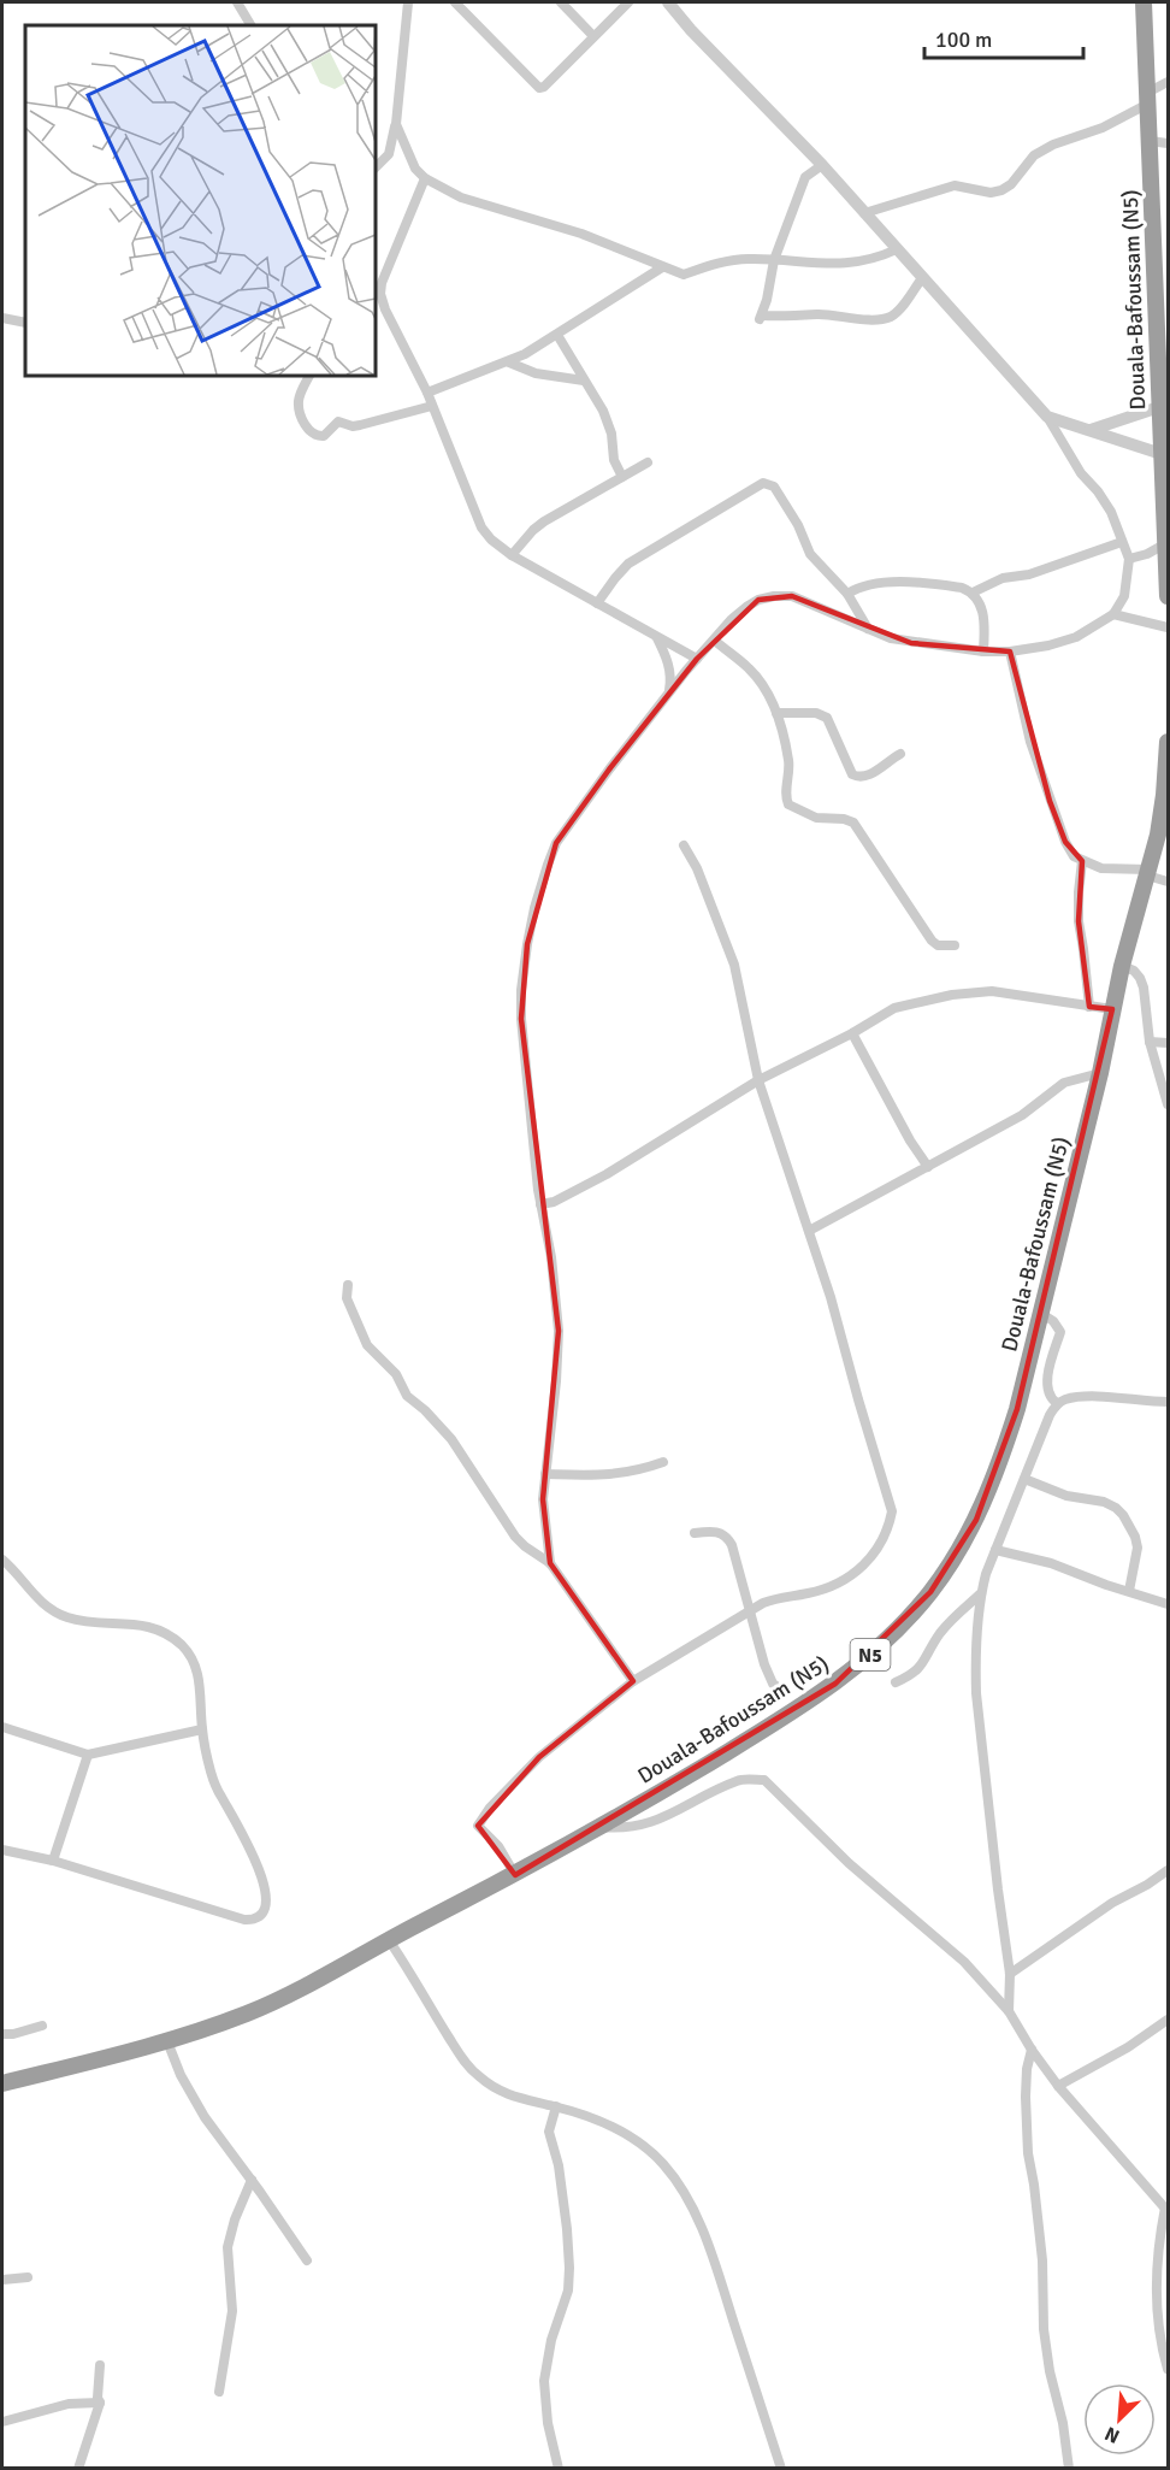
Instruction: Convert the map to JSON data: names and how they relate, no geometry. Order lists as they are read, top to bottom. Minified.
{"streets":{"highway":["Douala-Bafoussam (N5)","N5"]},"scale_bar":"100 m","north":"bottom left"}
